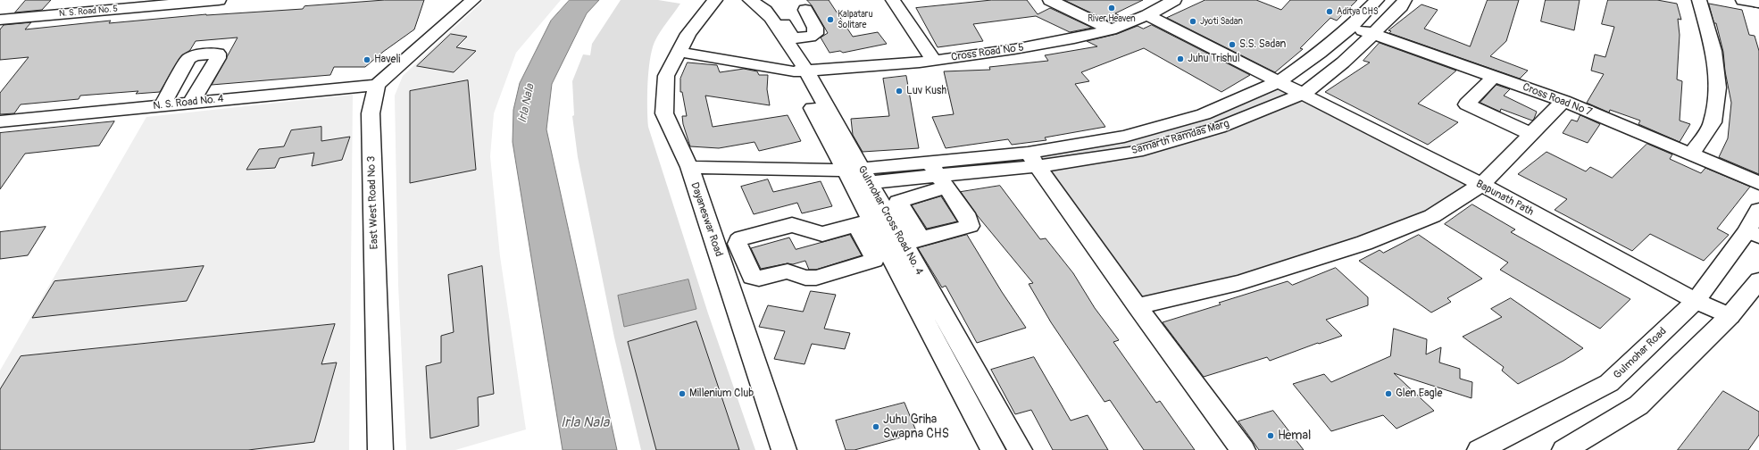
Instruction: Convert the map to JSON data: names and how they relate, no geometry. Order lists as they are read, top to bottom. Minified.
{"streets":{"street":["N. S. Road No. 5","Cross Road No 5","Cross Road No 7","N. S. Road No. 4","Samarth Ramdas Marg","Bapunath Path","East West Road No 3","Dayaneswar Road","Gulmohar Cross Road No. 4","Gulmohar Road"]},"crossings":[["Cross Road No 5","Bapunath Path"],["Cross Road No 5","Dayaneswar Road"],["Cross Road No 5","Gulmohar Cross Road No. 4"],["Cross Road No 7","Samarth Ramdas Marg"],["N. S. Road No. 4","East West Road No 3"],["Samarth Ramdas Marg","Bapunath Path"],["Samarth Ramdas Marg","Dayaneswar Road"],["Samarth Ramdas Marg","Gulmohar Cross Road No. 4"],["Bapunath Path","Gulmohar Road"]],"water":["Irla Nala"],"places":["River Heaven","Aditya CHS","Kalpataru Solitare","Jyoti Sadan","S.S. Sadan","Juhu Trishul","Haveli","Luv Kush","Millenium Club","Glen Eagle","Juhu Griha Swapna CHS","Hemal"]}
